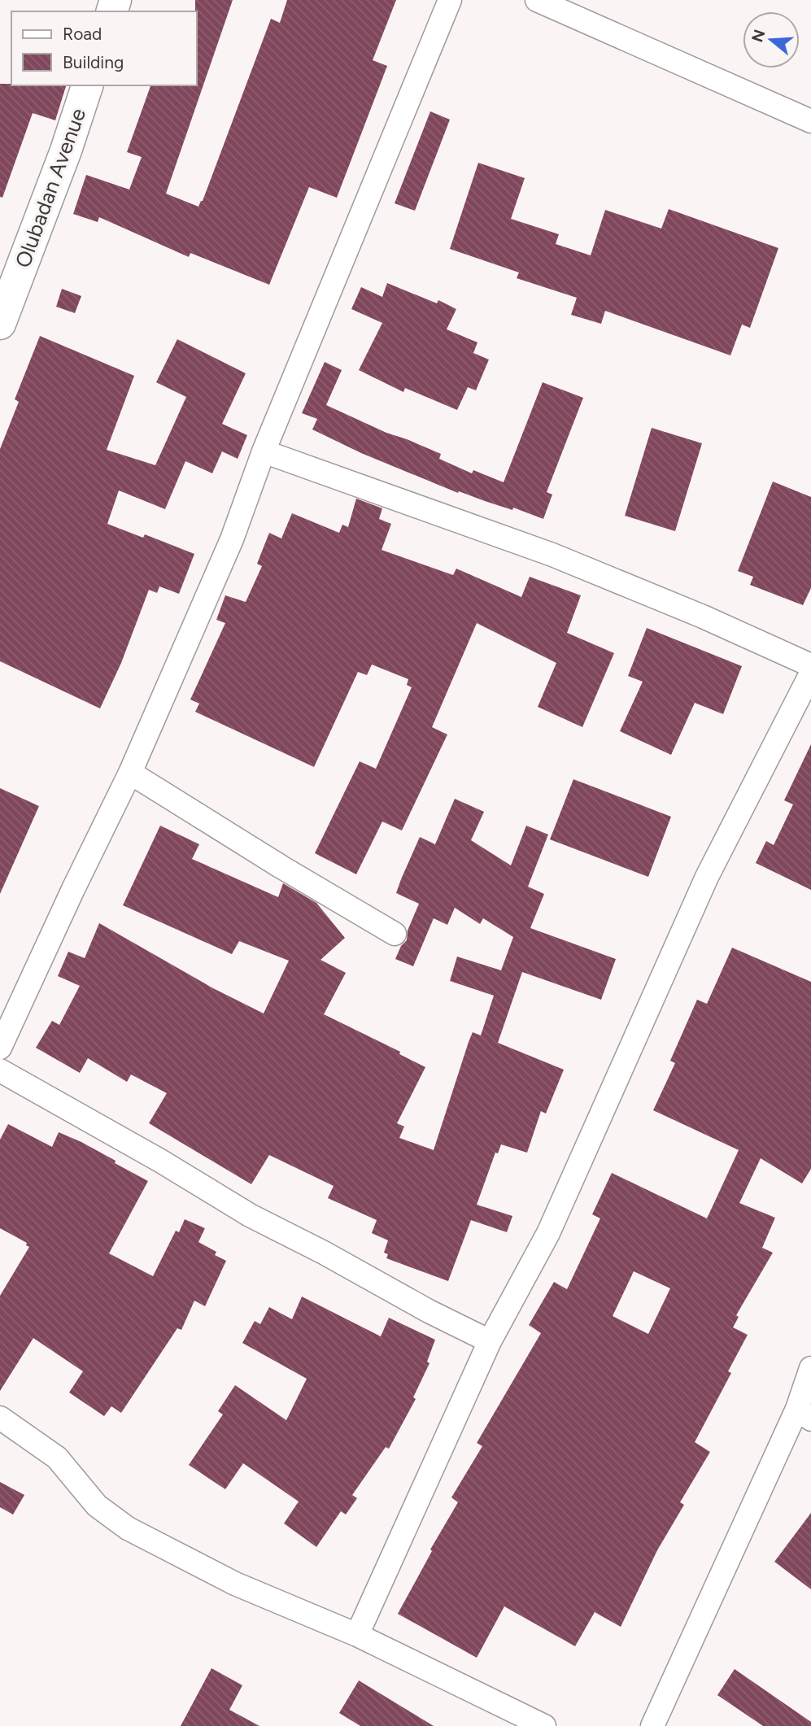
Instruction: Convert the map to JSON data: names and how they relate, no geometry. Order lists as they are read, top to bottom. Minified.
{"streets":{"street":["Olubadan Avenue"]},"legend":["Road","Building"],"north":"left"}
